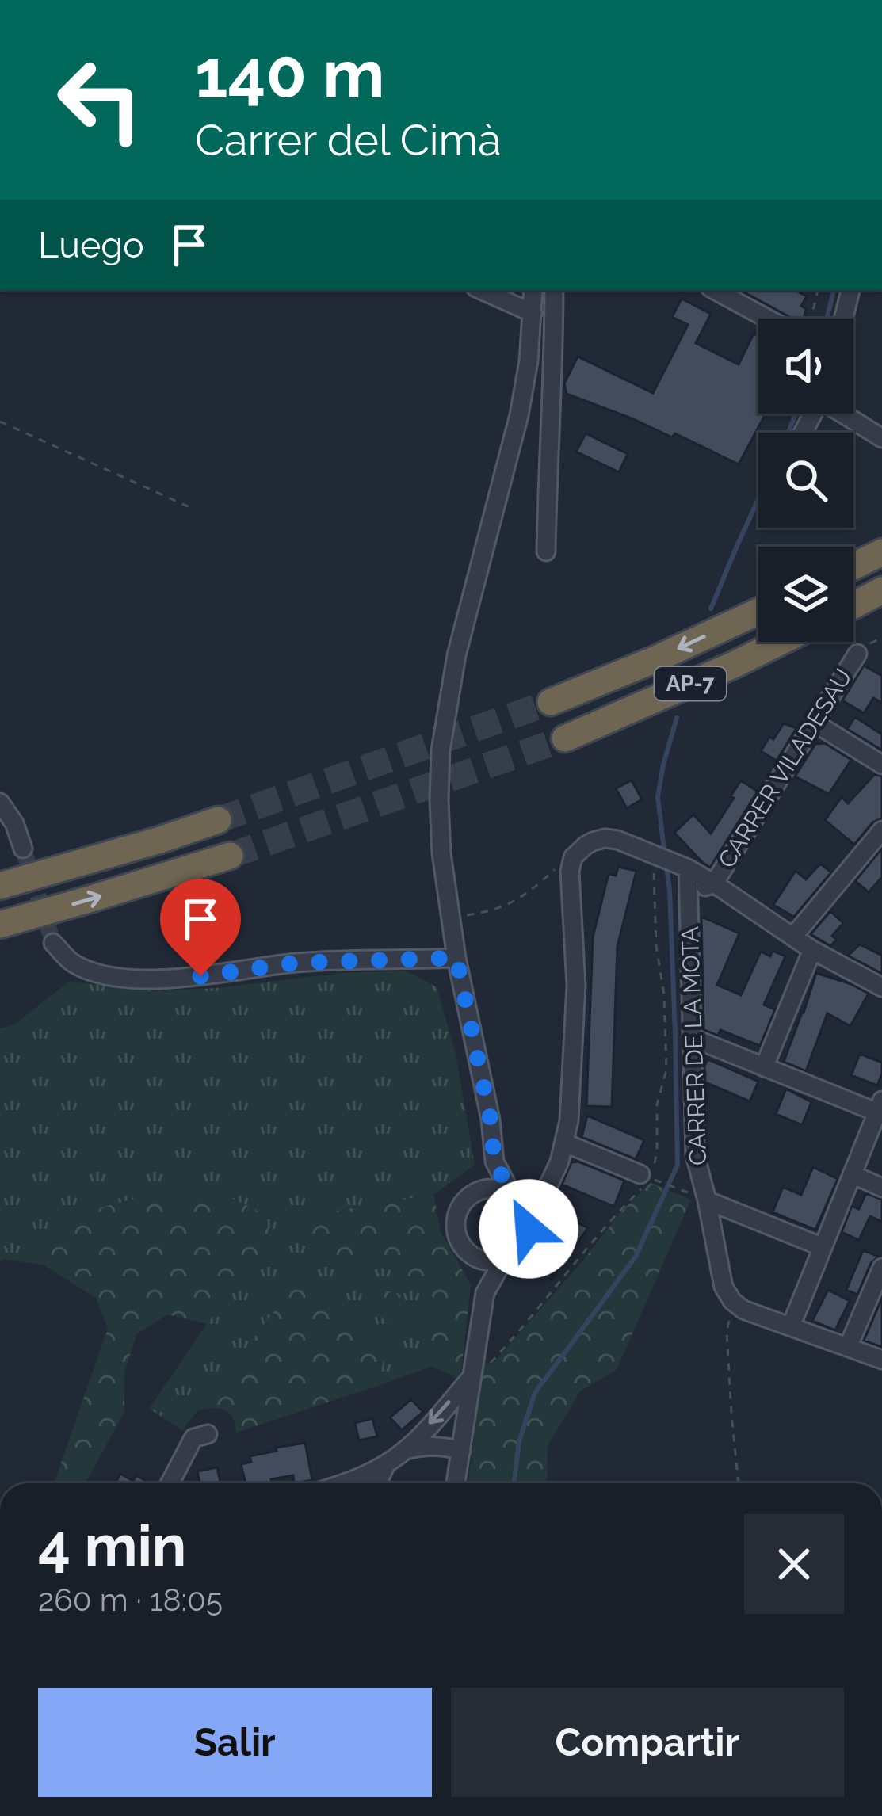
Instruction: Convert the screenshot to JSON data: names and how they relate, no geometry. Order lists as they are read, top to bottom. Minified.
{"streets":{"highway":["AP-7"],"street":["CARRER VILADESAU","CARRER DE LA MOTA"]},"crossings":[["CARRER VILADESAU","CARRER DE LA MOTA"]],"page":{"turn":["140 m","Carrer del Cimà"],"then":"Luego","heading":["4 min","260 m · 18:05"],"buttons":["Salir","Compartir"]}}
